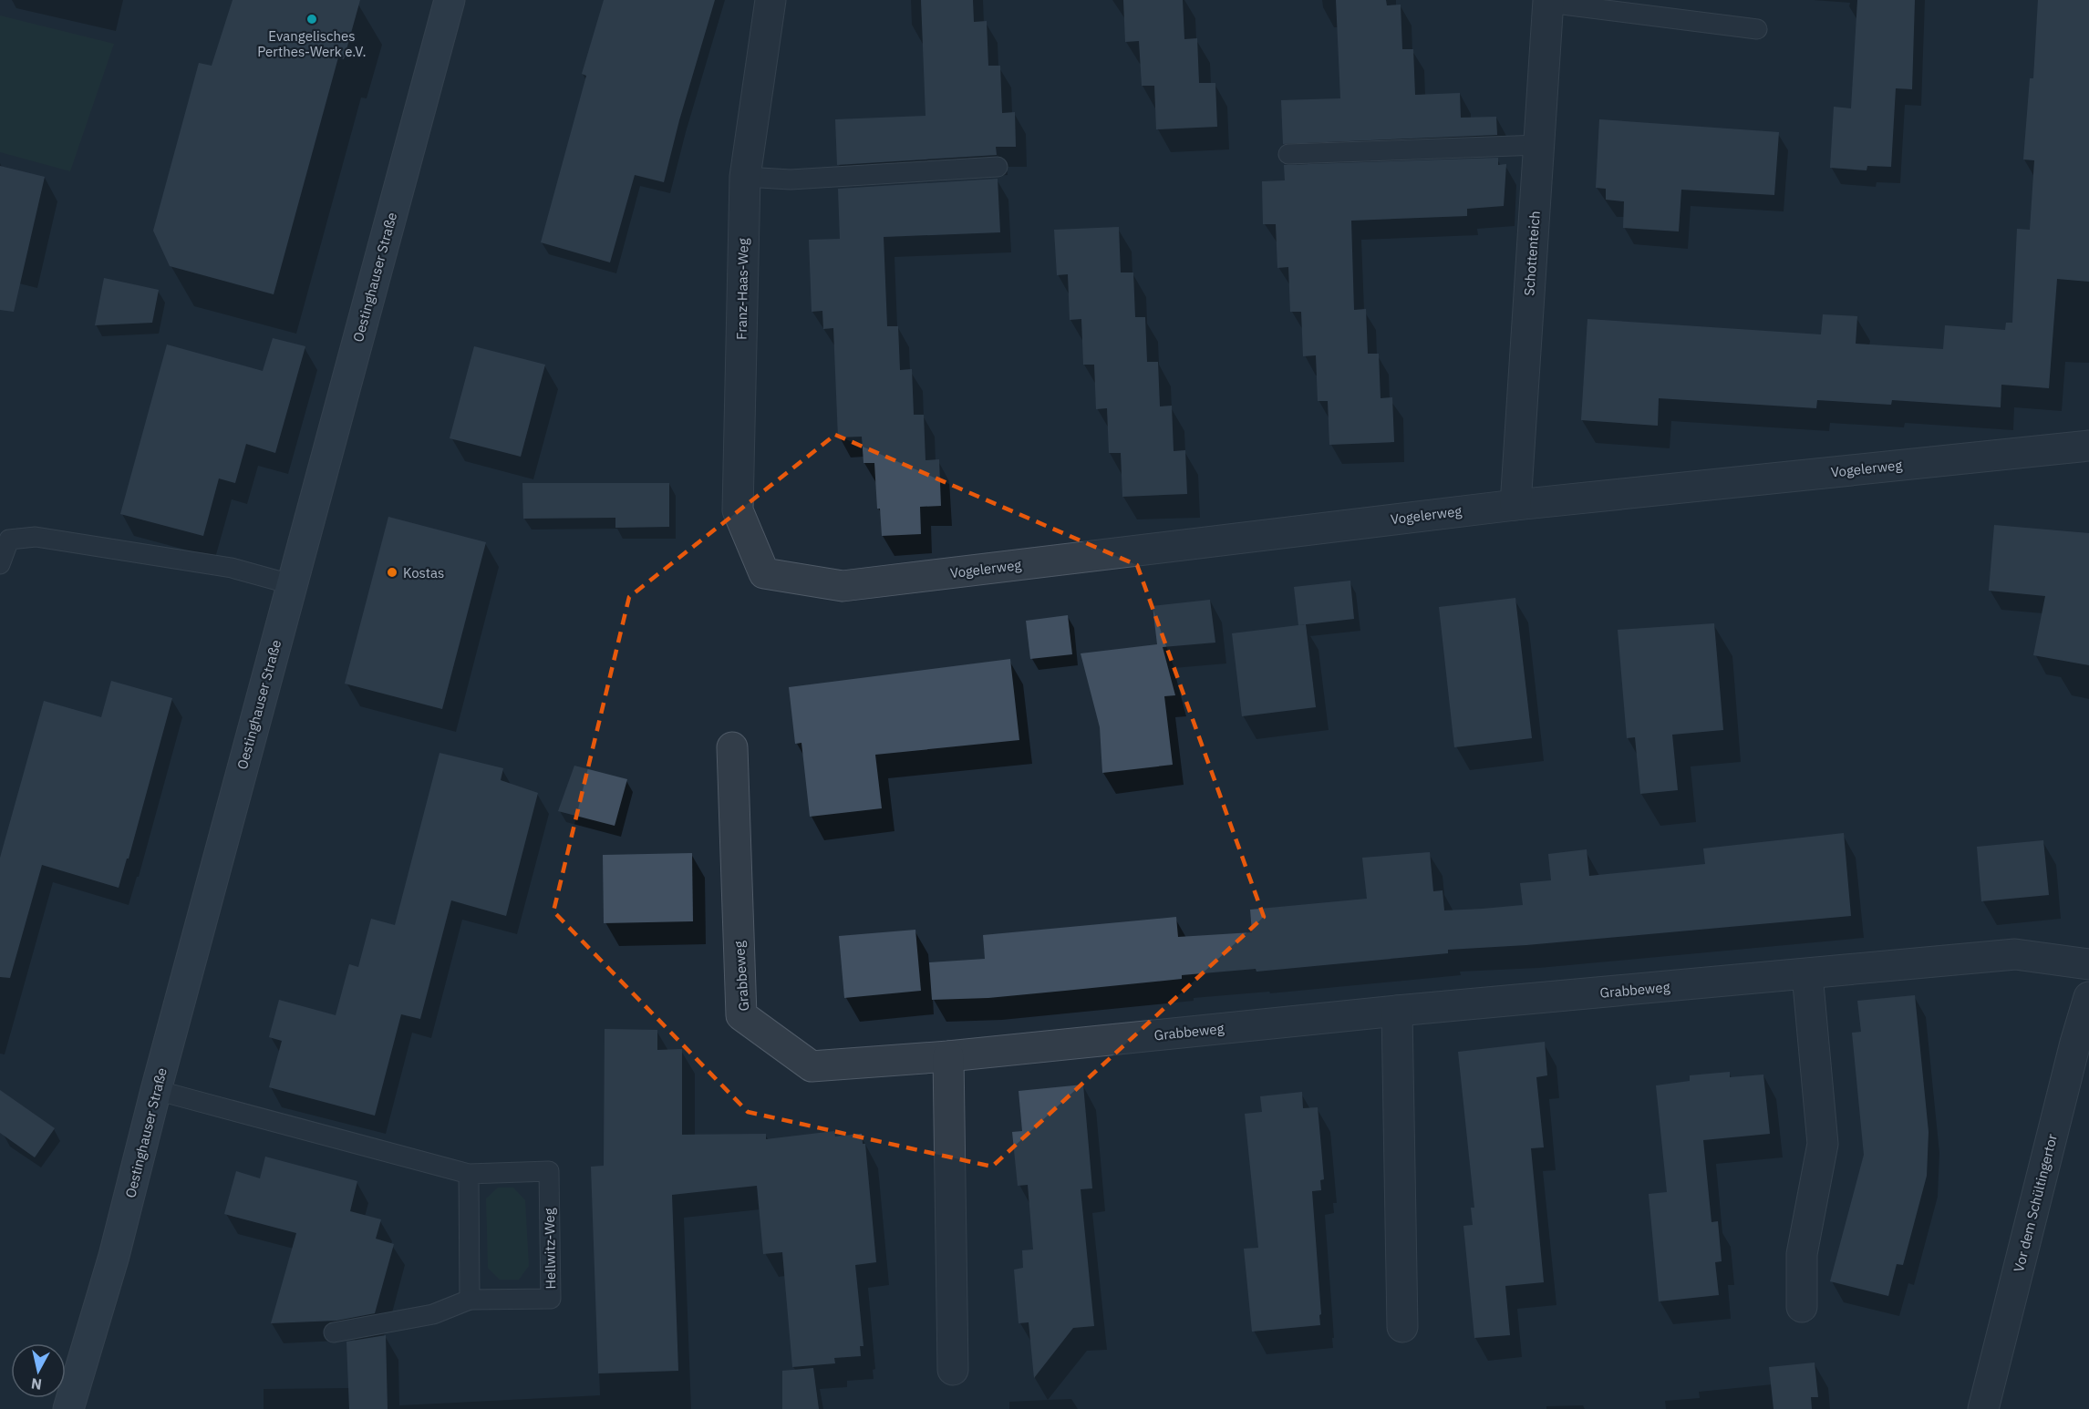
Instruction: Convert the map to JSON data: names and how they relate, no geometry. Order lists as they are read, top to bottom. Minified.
{"streets":{"street":["Schottenteich","Oestinghauser Straße","Franz-Haas-Weg","Vogelerweg","Grabbeweg","Vor dem Schültingertor"],"lane":["Hellwitz-Weg"]},"crossings":[["Schottenteich","Vogelerweg"],["Oestinghauser Straße","Hellwitz-Weg"],["Franz-Haas-Weg","Vogelerweg"]],"places":["Evangelisches Perthes-Werk e.V.","Kostas"],"north":"bottom"}
